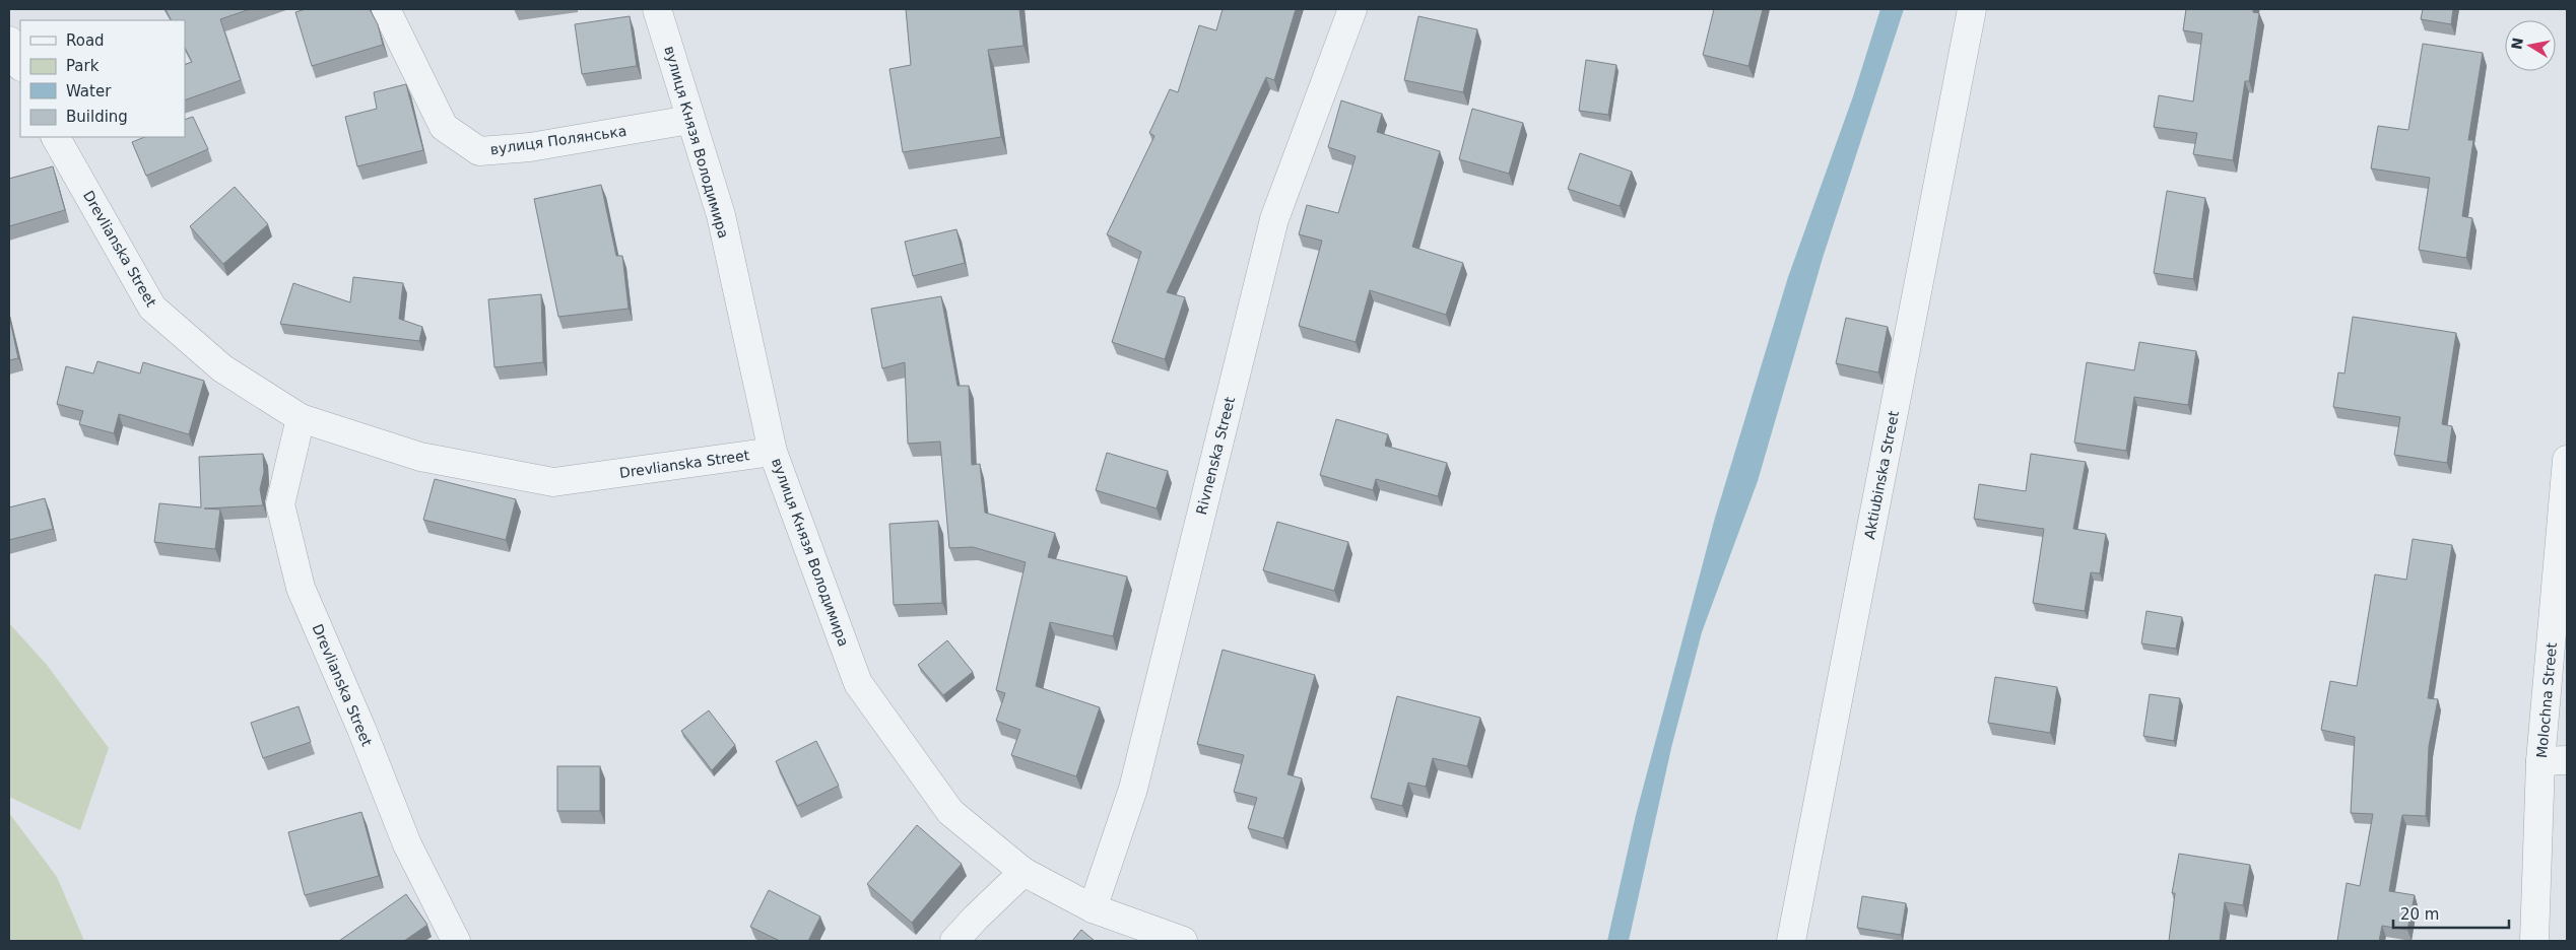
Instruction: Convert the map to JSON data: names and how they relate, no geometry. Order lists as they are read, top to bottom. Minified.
{"streets":{"street":["вулиця Полянська","вулиця Князя Володимира","Drevlianska Street","Rivnenska Street","Aktiubinska Street","Molochna Street"]},"crossings":[["вулиця Полянська","вулиця Князя Володимира"],["вулиця Князя Володимира","Drevlianska Street"],["вулиця Князя Володимира","Rivnenska Street"]],"legend":["Road","Park","Water","Building"],"scale_bar":"20 m","north":"left"}
